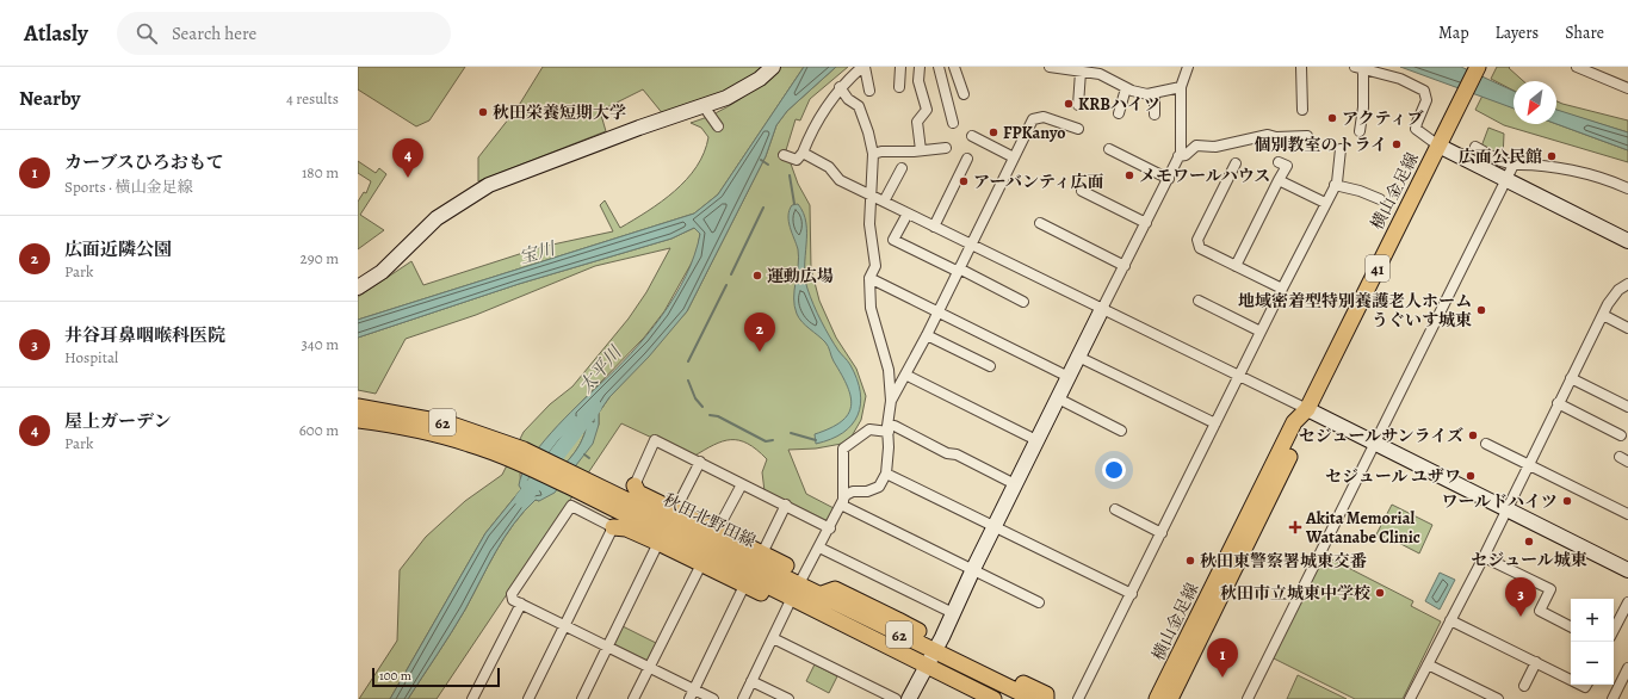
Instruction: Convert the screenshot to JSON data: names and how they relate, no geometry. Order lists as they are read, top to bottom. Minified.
{"streets":{"main road":["横山金足線","41","62","秋田北野田線"]},"water":["宝川","太平川"],"places":{"other":["KRBハイツ","秋田栄養短期大学","アクティブ","FPKanyo","個別教室のトライ","広面公民館","メモワールハウス","アーバンティ広面","運動広場","地域密着型特別養護老人ホーム うぐいす城東","セジュールサンライズ","セジュール ユザワ","ワールドハイツ","セジュール城東","秋田東警察署城東交番","秋田市立城東中学校"],"health":["Akita Memorial Watanabe Clinic"]},"scale_bar":"100 m","north":"bottom left","page":{"header":"Atlasly","search":"Search here","nav":["Map","Layers","Share"],"heading":["Nearby","4 results"],"list":[{"mark":"1","name":"カーブスひろおもて","note":"Sports · 横山金足線","value":"180 m"},{"mark":"2","name":"広面近隣公園","note":"Park","value":"290 m"},{"mark":"3","name":"井谷耳鼻咽喉科医院","note":"Hospital","value":"340 m"},{"mark":"4","name":"屋上ガーデン","note":"Park","value":"600 m"}],"pins":["4","2","3","1"],"map_buttons":["+","−"],"scale":"100 m"}}
